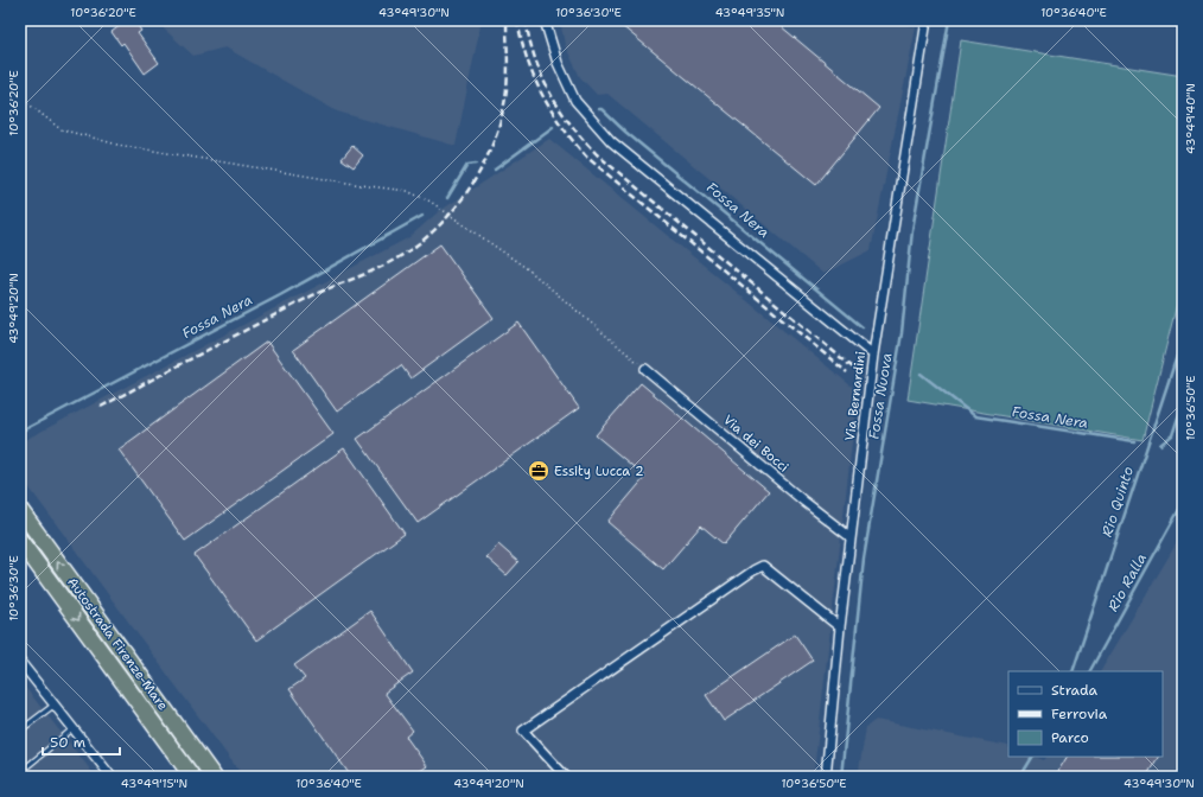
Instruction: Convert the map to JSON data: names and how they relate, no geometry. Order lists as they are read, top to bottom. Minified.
{"streets":{"highway":["Autostrada Firenze-Mare"],"street":["Via Bernardini","Via dei Bocci"]},"crossings":[["Via Bernardini","Via dei Bocci"]],"water":["Fossa Nera","Fossa Nuova","Rio Quinto","Rio Ralla"],"places":{"office":["Essity Lucca 2"]},"legend":["Strada","Ferrovia","Parco"],"scale_bar":"50 m","coordinates":["10°36'20\"E","43°49'30\"N","10°36'30\"E","43°49'35\"N","10°36'40\"E","43°49'40\"N","43°49'20\"N","10°36'50\"E","43°49'15\"N"]}
